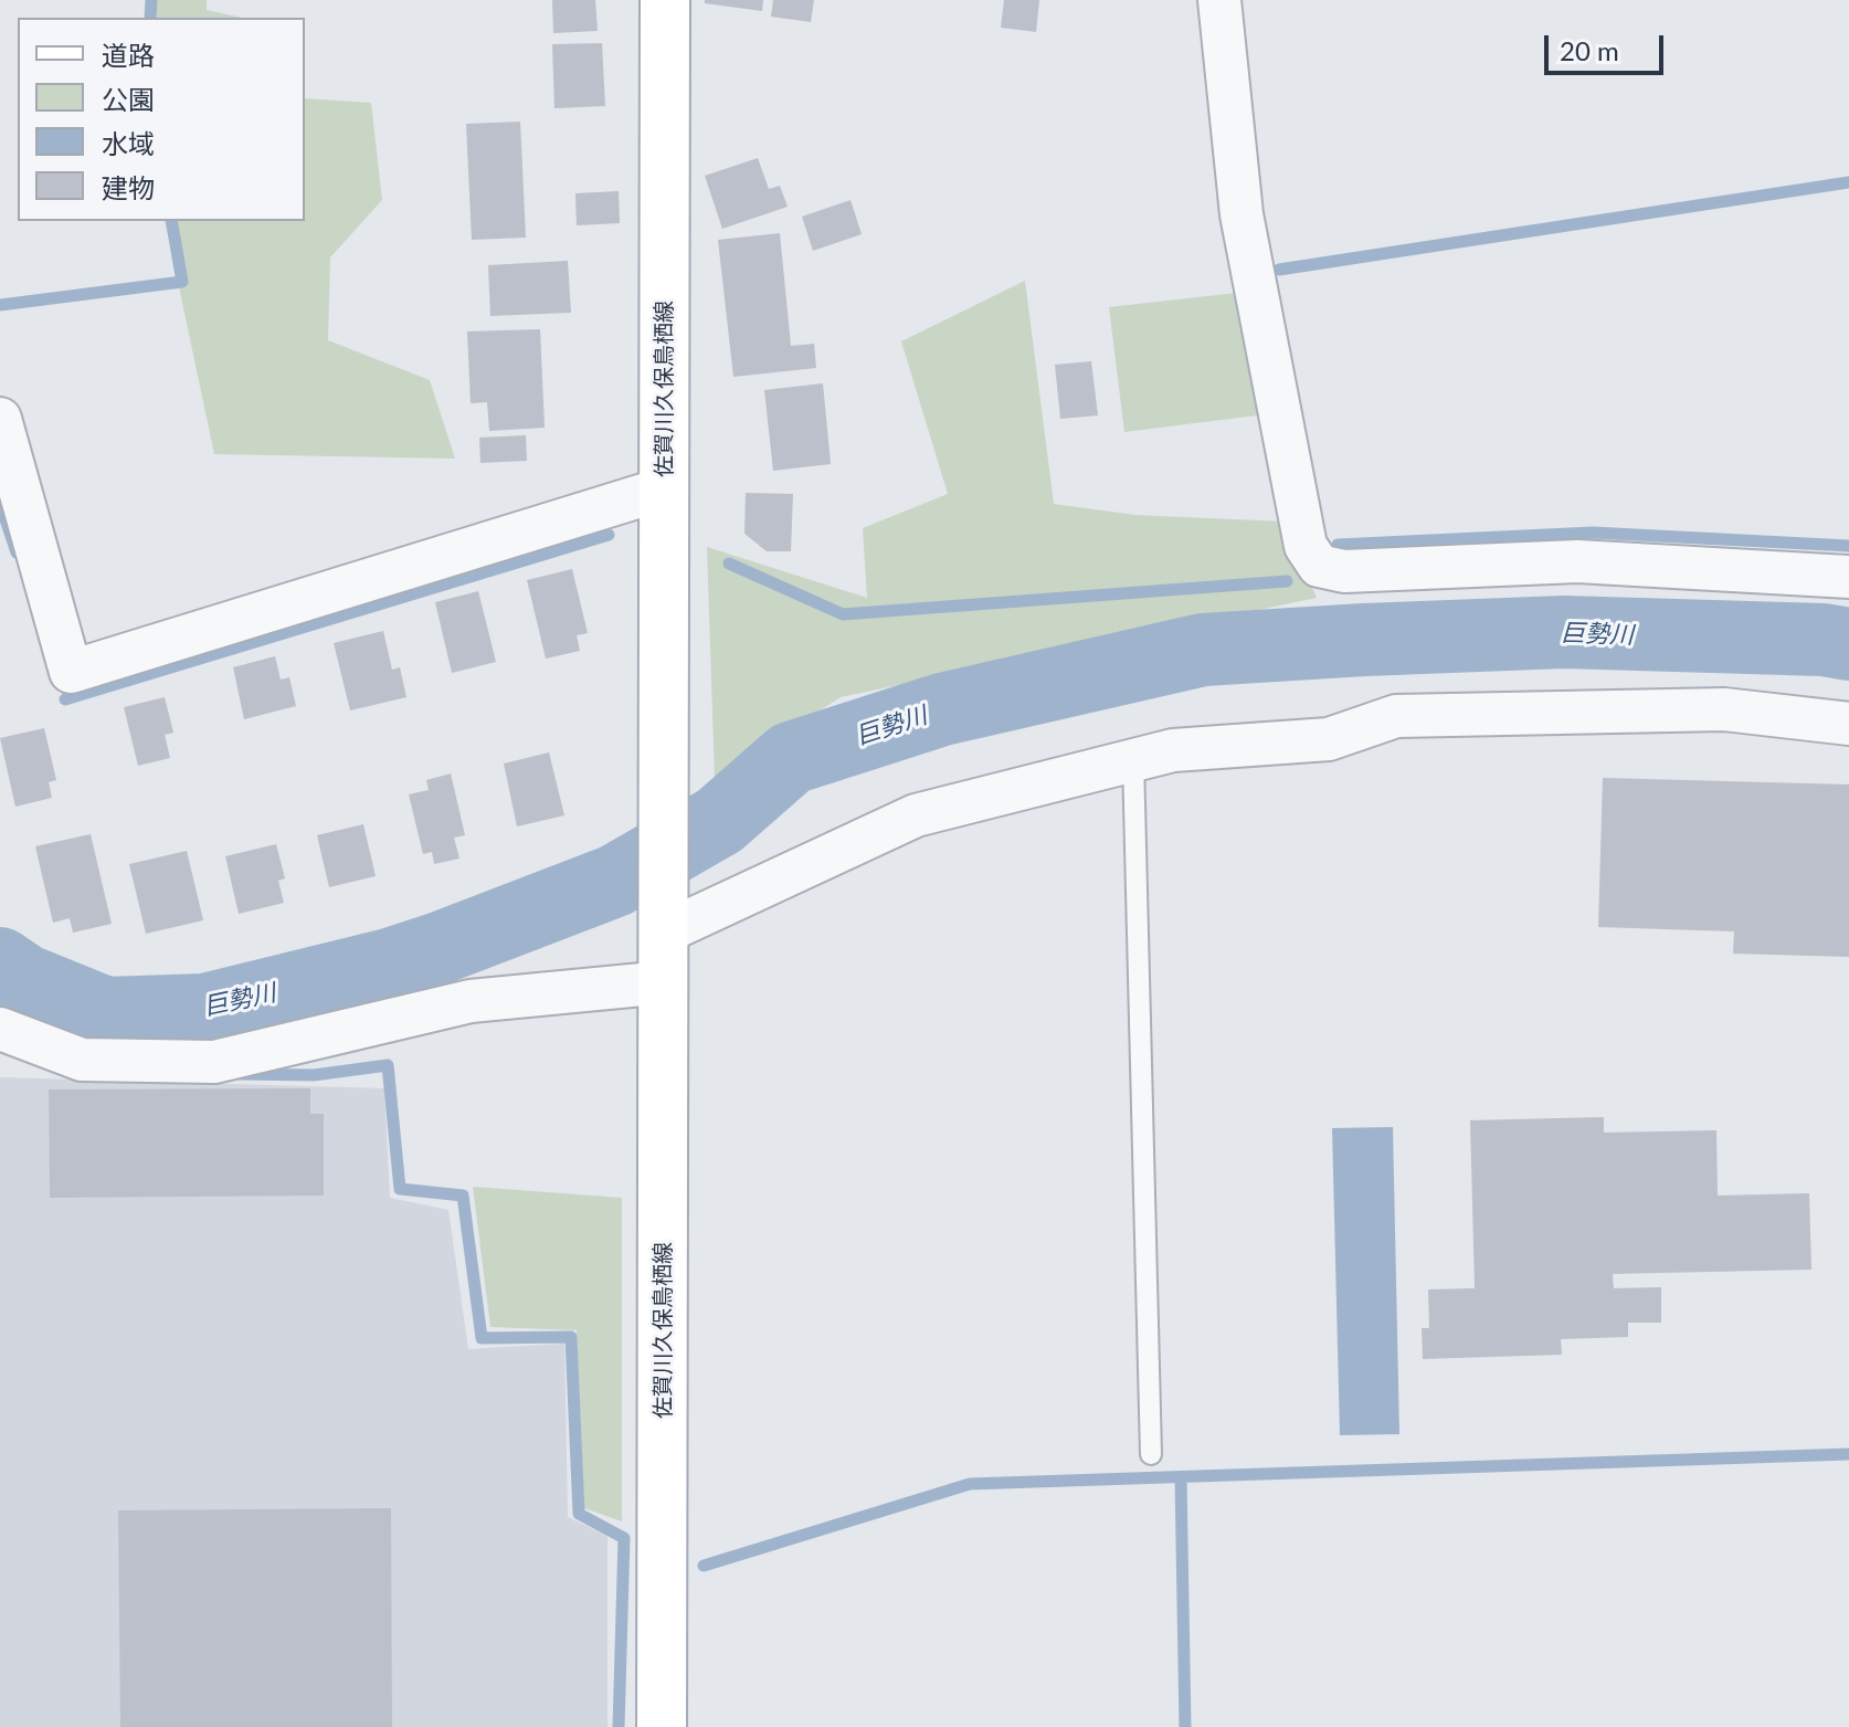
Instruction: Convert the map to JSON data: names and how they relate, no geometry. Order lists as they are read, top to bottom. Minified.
{"streets":{"main road":["佐賀川久保鳥栖線"]},"water":["巨勢川"],"legend":["道路","公園","水域","建物"],"scale_bar":"20 m"}
